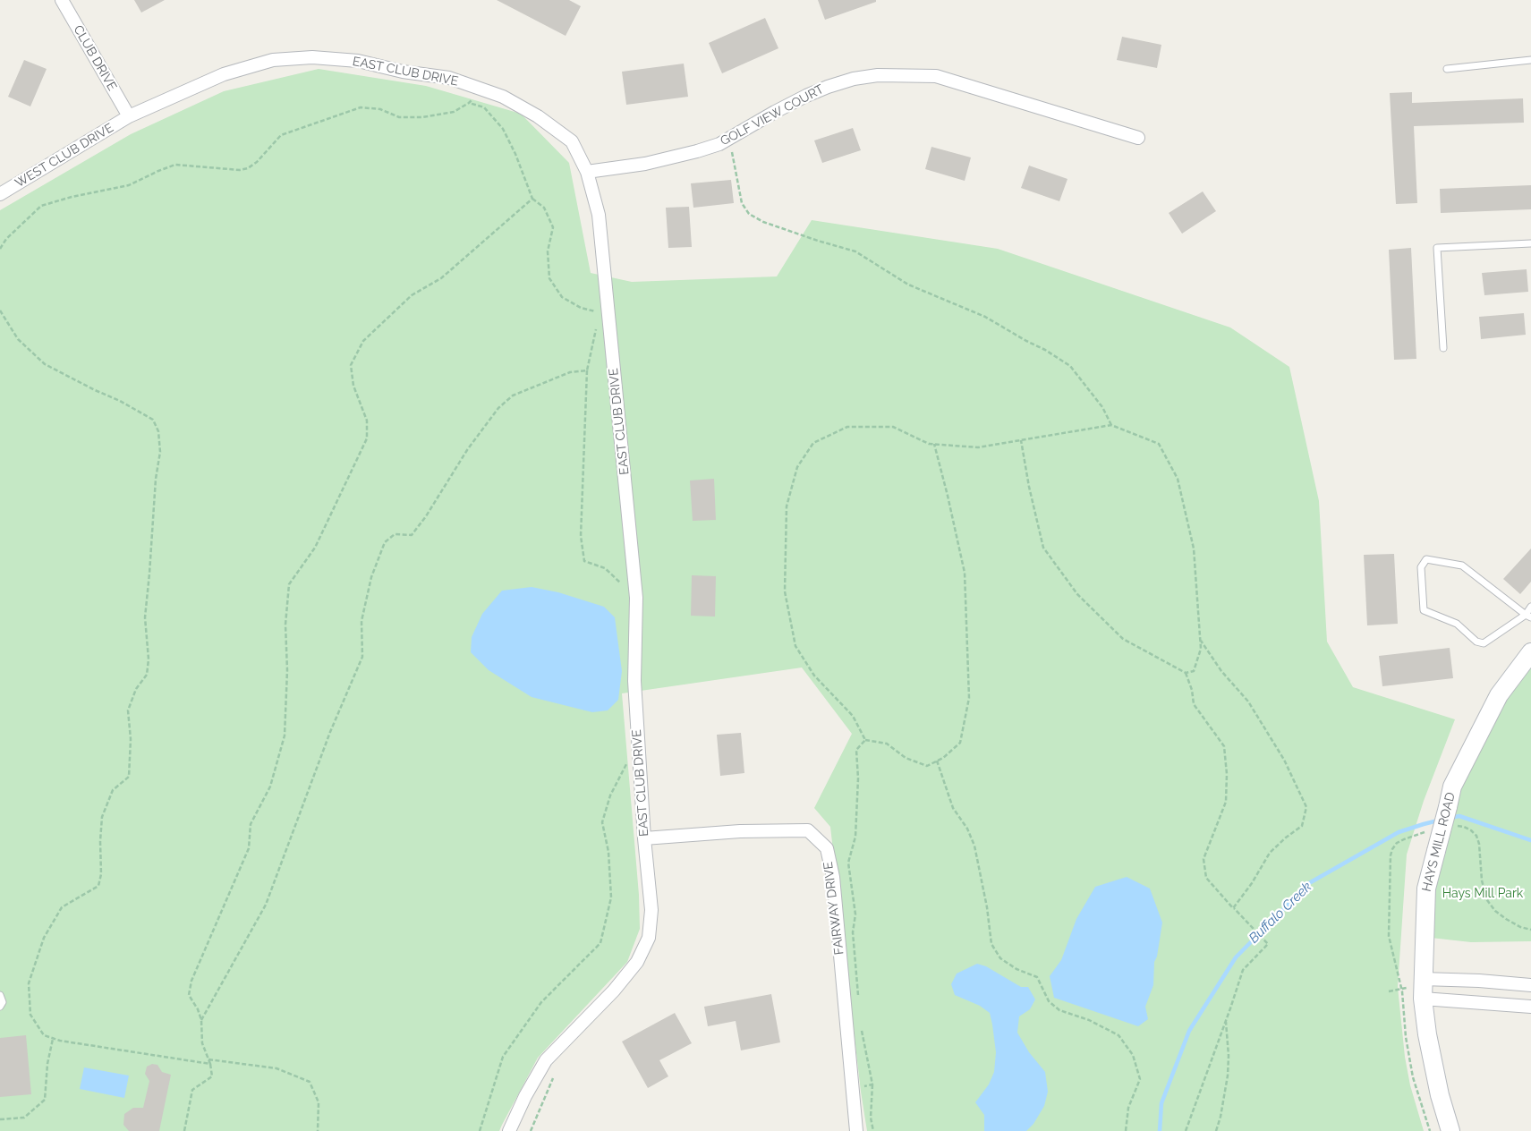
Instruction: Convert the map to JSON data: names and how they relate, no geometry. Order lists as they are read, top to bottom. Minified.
{"streets":{"street":["CLUB DRIVE","EAST CLUB DRIVE","GOLF VIEW COURT","WEST CLUB DRIVE","HAYS MILL ROAD","FAIRWAY DRIVE"]},"crossings":[["CLUB DRIVE","EAST CLUB DRIVE"],["CLUB DRIVE","WEST CLUB DRIVE"],["EAST CLUB DRIVE","GOLF VIEW COURT"],["EAST CLUB DRIVE","WEST CLUB DRIVE"],["EAST CLUB DRIVE","FAIRWAY DRIVE"]],"water":["Buffalo Creek"],"parks":["Hays Mill Park"]}
